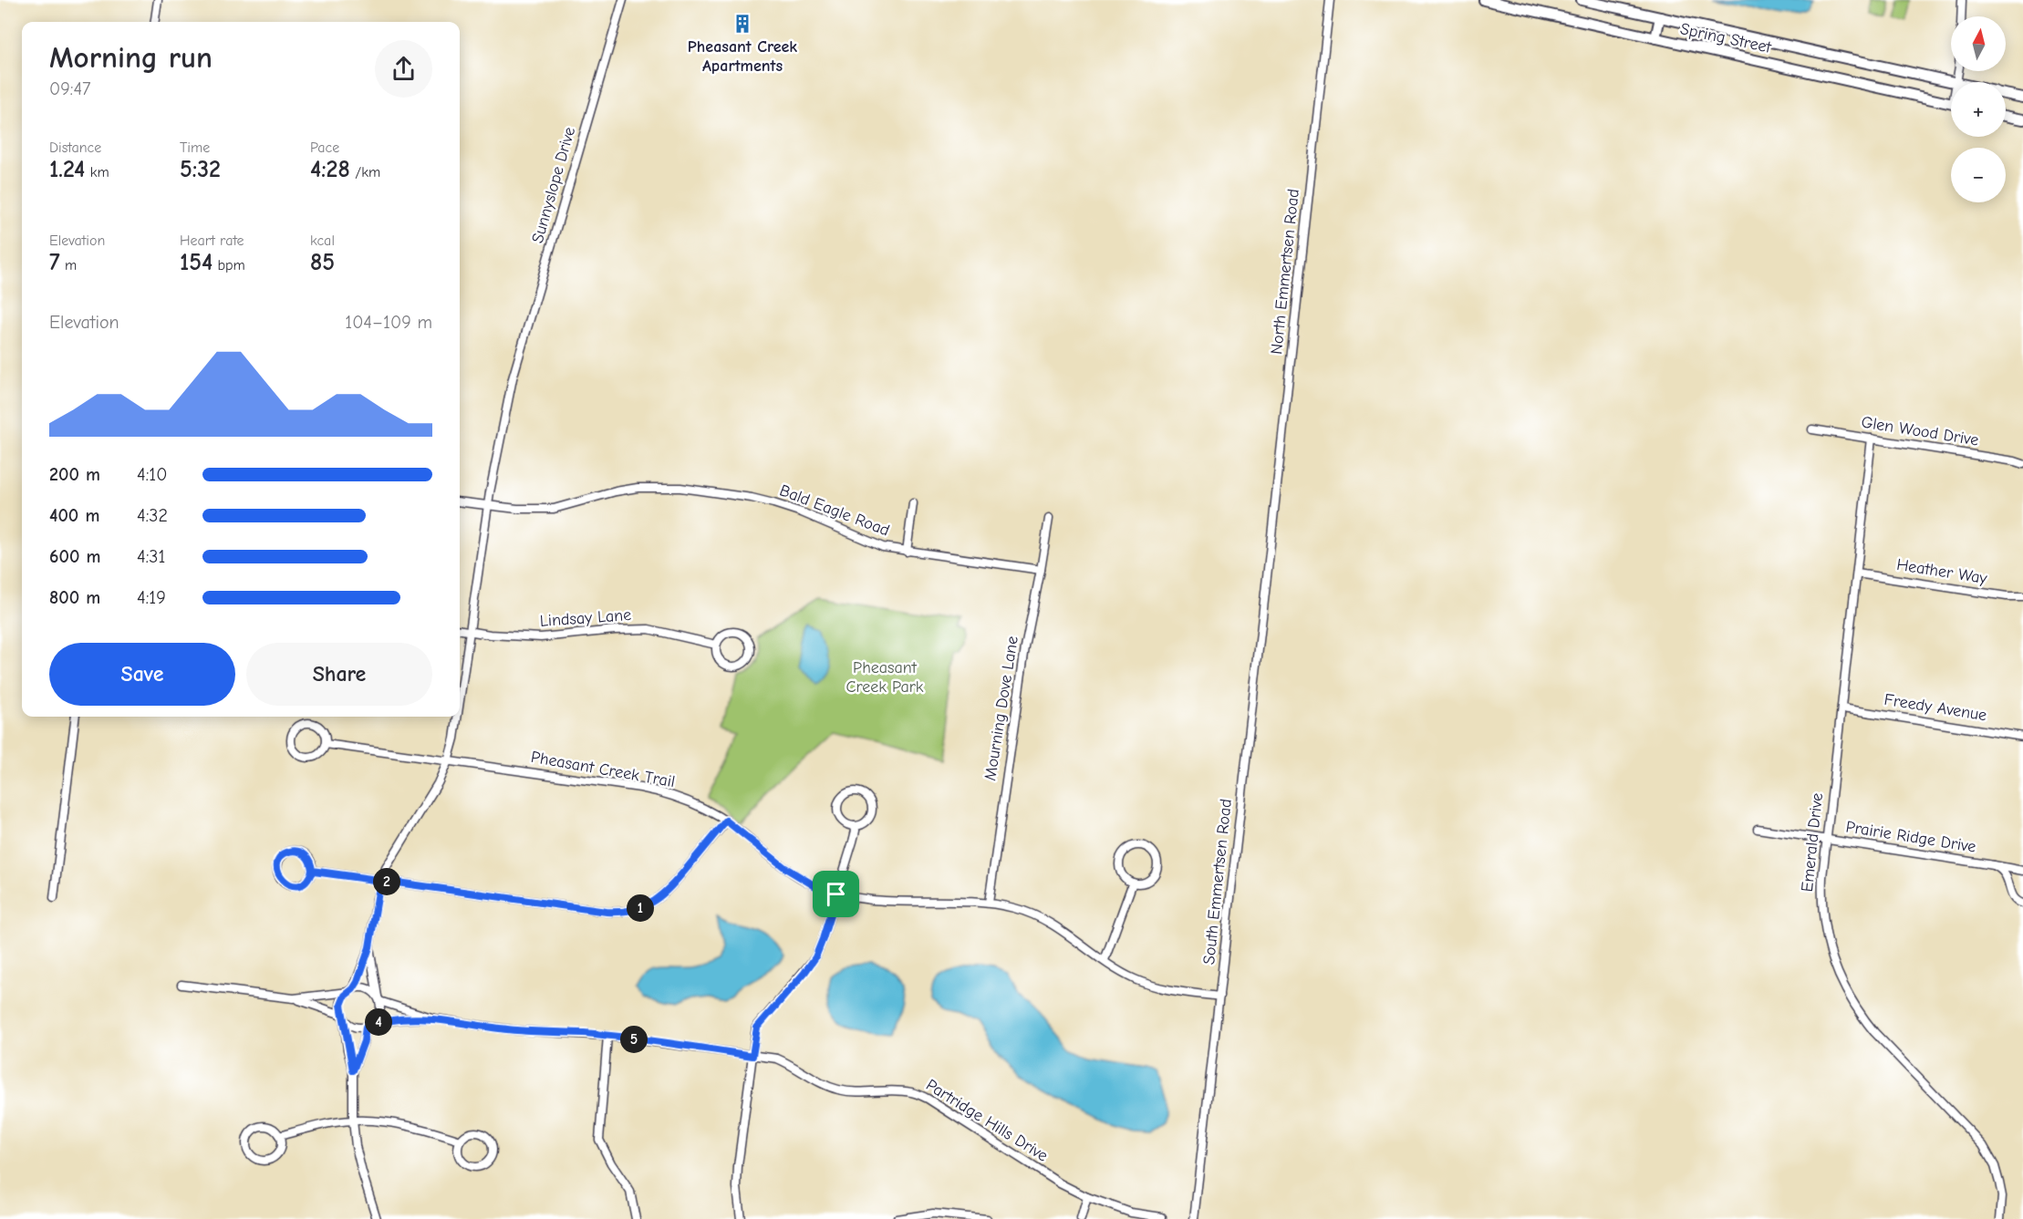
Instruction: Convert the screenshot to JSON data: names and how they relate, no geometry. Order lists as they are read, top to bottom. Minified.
{"streets":{"main road":["Spring Street"],"street":["Sunnyslope Drive","North Emmertsen Road","Glen Wood Drive","Bald Eagle Road","Heather Way","Lindsay Lane","Freedy Avenue","Mourning Dove Lane","Pheasant Creek Trail","Prairie Ridge Drive","Emerald Drive","South Emmertsen Road","Partridge Hills Drive"]},"crossings":[["Sunnyslope Drive","Bald Eagle Road"],["Sunnyslope Drive","Lindsay Lane"],["Sunnyslope Drive","Pheasant Creek Trail"],["North Emmertsen Road","South Emmertsen Road"],["Glen Wood Drive","Emerald Drive"],["Bald Eagle Road","Mourning Dove Lane"],["Heather Way","Emerald Drive"],["Freedy Avenue","Emerald Drive"],["Mourning Dove Lane","Pheasant Creek Trail"],["Pheasant Creek Trail","South Emmertsen Road"],["Prairie Ridge Drive","Emerald Drive"]],"parks":["Pheasant Creek Park"],"places":{"building":["Pheasant Creek Apartments"]},"north":"top","page":{"map_buttons":["+","−"],"heading":["Morning run","09:47"],"stats":[["Distance","1.24 km"],["Time","5:32"],["Pace","4:28 /km"],["Elevation","7 m"],["Heart rate","154 bpm"],["kcal","85"]],"chart":["Elevation","104–109 m"],"list":[{"name":"200 m","note":"4:10"},{"name":"400 m","note":"4:32"},{"name":"600 m","note":"4:31"},{"name":"800 m","note":"4:19"}],"buttons":["Save","Share"],"pins":["2","1","4","5"]}}
